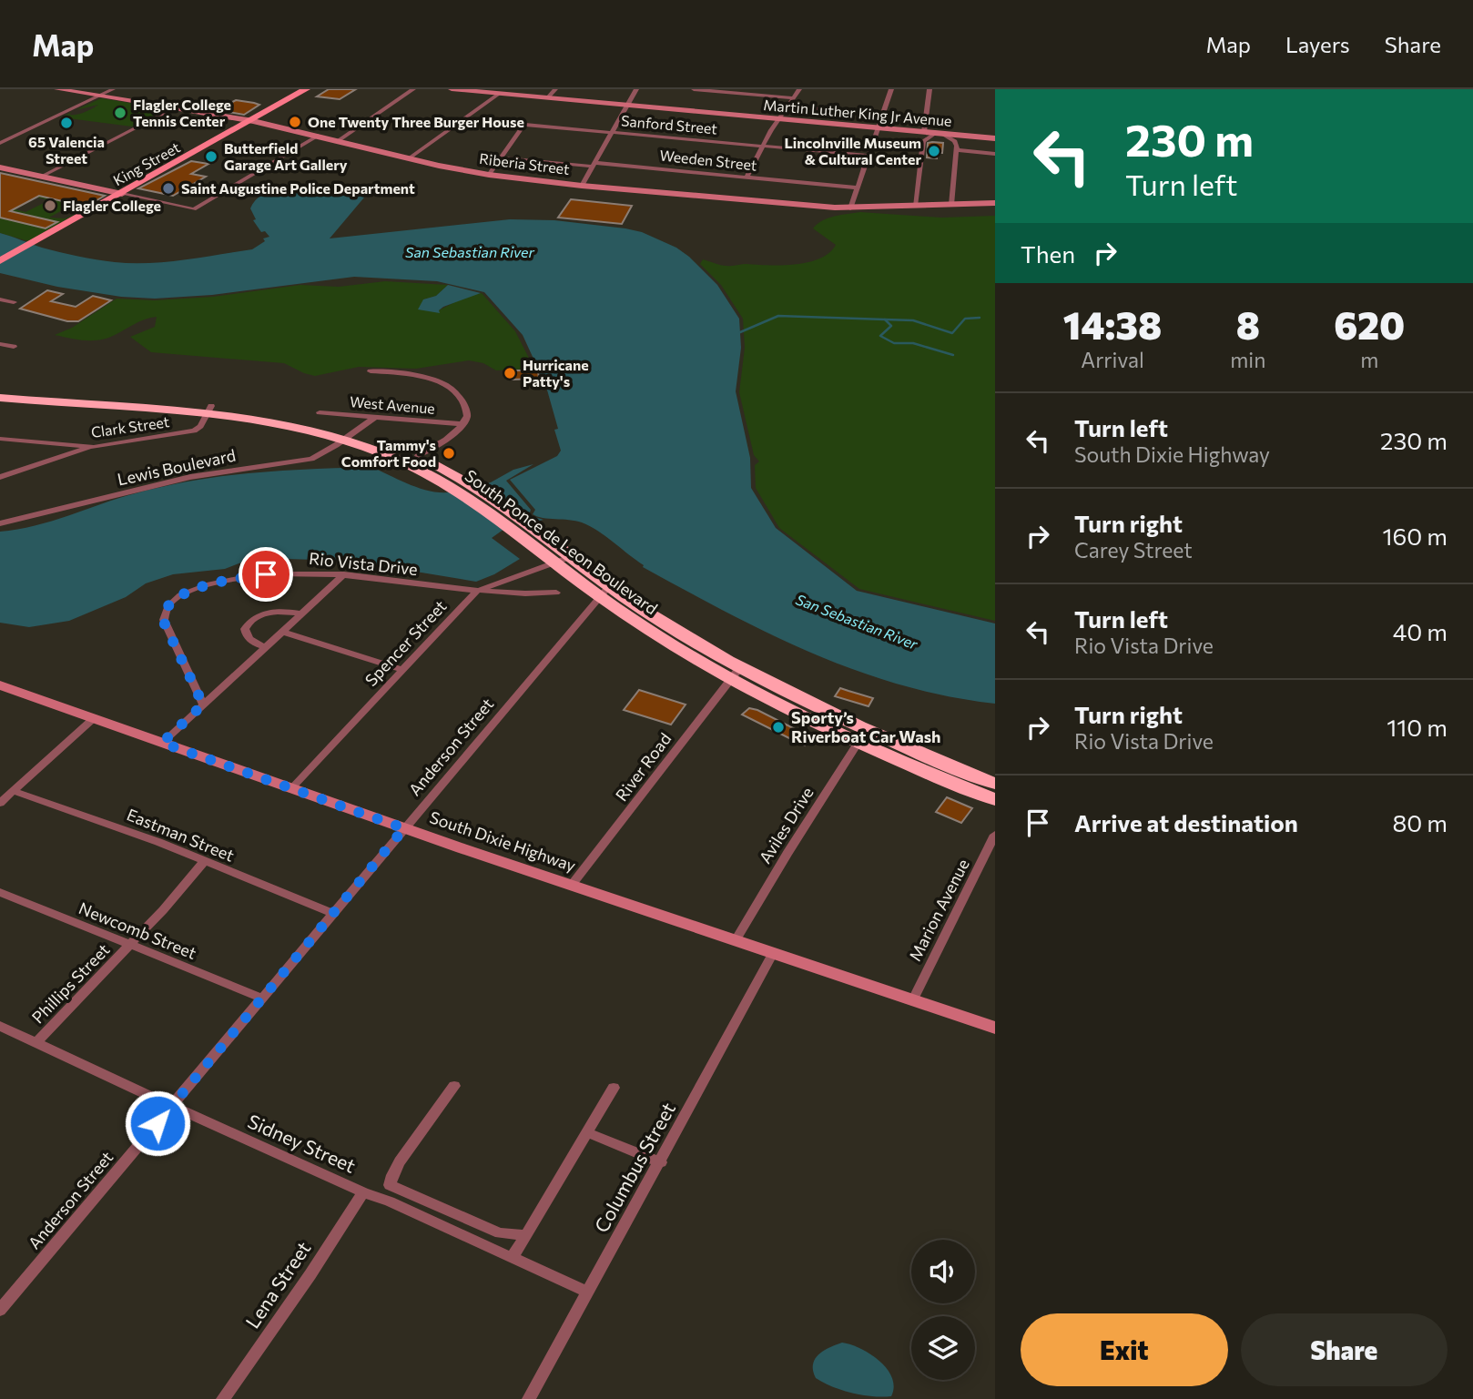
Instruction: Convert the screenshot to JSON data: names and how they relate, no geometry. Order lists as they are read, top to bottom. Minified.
{"streets":{"highway":["South Ponce de Leon Boulevard"],"main road":["King Street"],"street":["Martin Luther King Jr Avenue","Sanford Street","Weeden Street","Riberia Street","West Avenue","Clark Street","Lewis Boulevard","Rio Vista Drive","Spencer Street","Anderson Street","River Road","Aviles Drive","Eastman Street","South Dixie Highway","Marion Avenue","Newcomb Street","Phillips Street","Sidney Street","Columbus Street","Lena Street"]},"crossings":[["King Street","Riberia Street"],["West Avenue","Lewis Boulevard"],["Clark Street","South Ponce de Leon Boulevard"],["Lewis Boulevard","South Ponce de Leon Boulevard"],["South Ponce de Leon Boulevard","Spencer Street"],["South Ponce de Leon Boulevard","Anderson Street"],["South Ponce de Leon Boulevard","River Road"],["South Ponce de Leon Boulevard","Aviles Drive"],["Rio Vista Drive","Spencer Street"],["Spencer Street","South Dixie Highway"],["Anderson Street","Eastman Street"],["Anderson Street","South Dixie Highway"],["Anderson Street","Newcomb Street"],["Anderson Street","Sidney Street"],["River Road","South Dixie Highway"],["Aviles Drive","South Dixie Highway"],["Eastman Street","Phillips Street"],["South Dixie Highway","Marion Avenue"],["South Dixie Highway","Columbus Street"],["Newcomb Street","Phillips Street"],["Phillips Street","Sidney Street"],["Sidney Street","Columbus Street"],["Sidney Street","Lena Street"]],"water":["San Sebastian River"],"places":["Flagler College Tennis Center","One Twenty Three Burger House","65 Valencia Street","Lincolnville Museum & Cultural Center","Butterfield Garage Art Gallery","Saint Augustine Police Department","Flagler College","Hurricane Patty's","Tammy's Comfort Food","Sporty’s Riverboat Car Wash"],"page":{"header":"Map","nav":["Map","Layers","Share"],"turn":["230 m","Turn left"],"then":"Then","eta":["14:38","Arrival","8","min","620","m"],"list":[{"name":"Turn left","note":"South Dixie Highway","value":"230 m"},{"name":"Turn right","note":"Carey Street","value":"160 m"},{"name":"Turn left","note":"Rio Vista Drive","value":"40 m"},{"name":"Turn right","note":"Rio Vista Drive","value":"110 m"},{"name":"Arrive at destination","value":"80 m"}],"buttons":["Exit","Share"]}}
